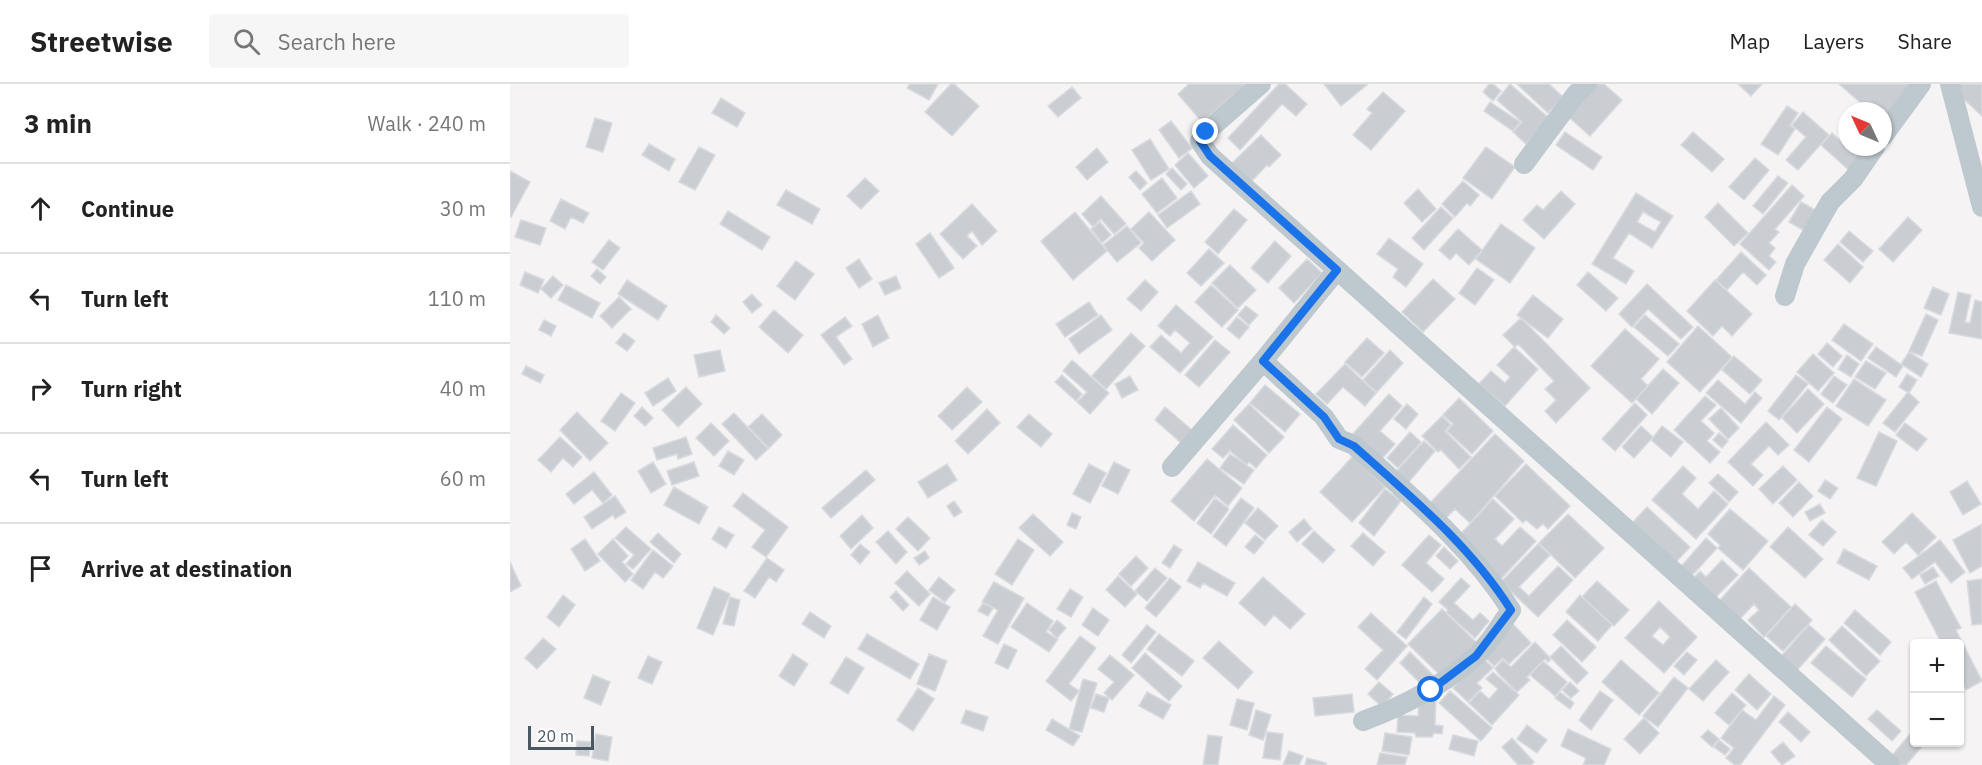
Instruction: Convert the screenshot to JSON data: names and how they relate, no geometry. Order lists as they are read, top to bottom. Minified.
{"scale_bar":"20 m","north":"top left","page":{"header":"Streetwise","search":"Search here","nav":["Map","Layers","Share"],"heading":["3 min","Walk · 240 m"],"list":[["Continue","30 m"],["Turn left","110 m"],["Turn right","40 m"],["Turn left","60 m"],"Arrive at destination"],"map_buttons":["+","−"],"scale":"20 m"}}
